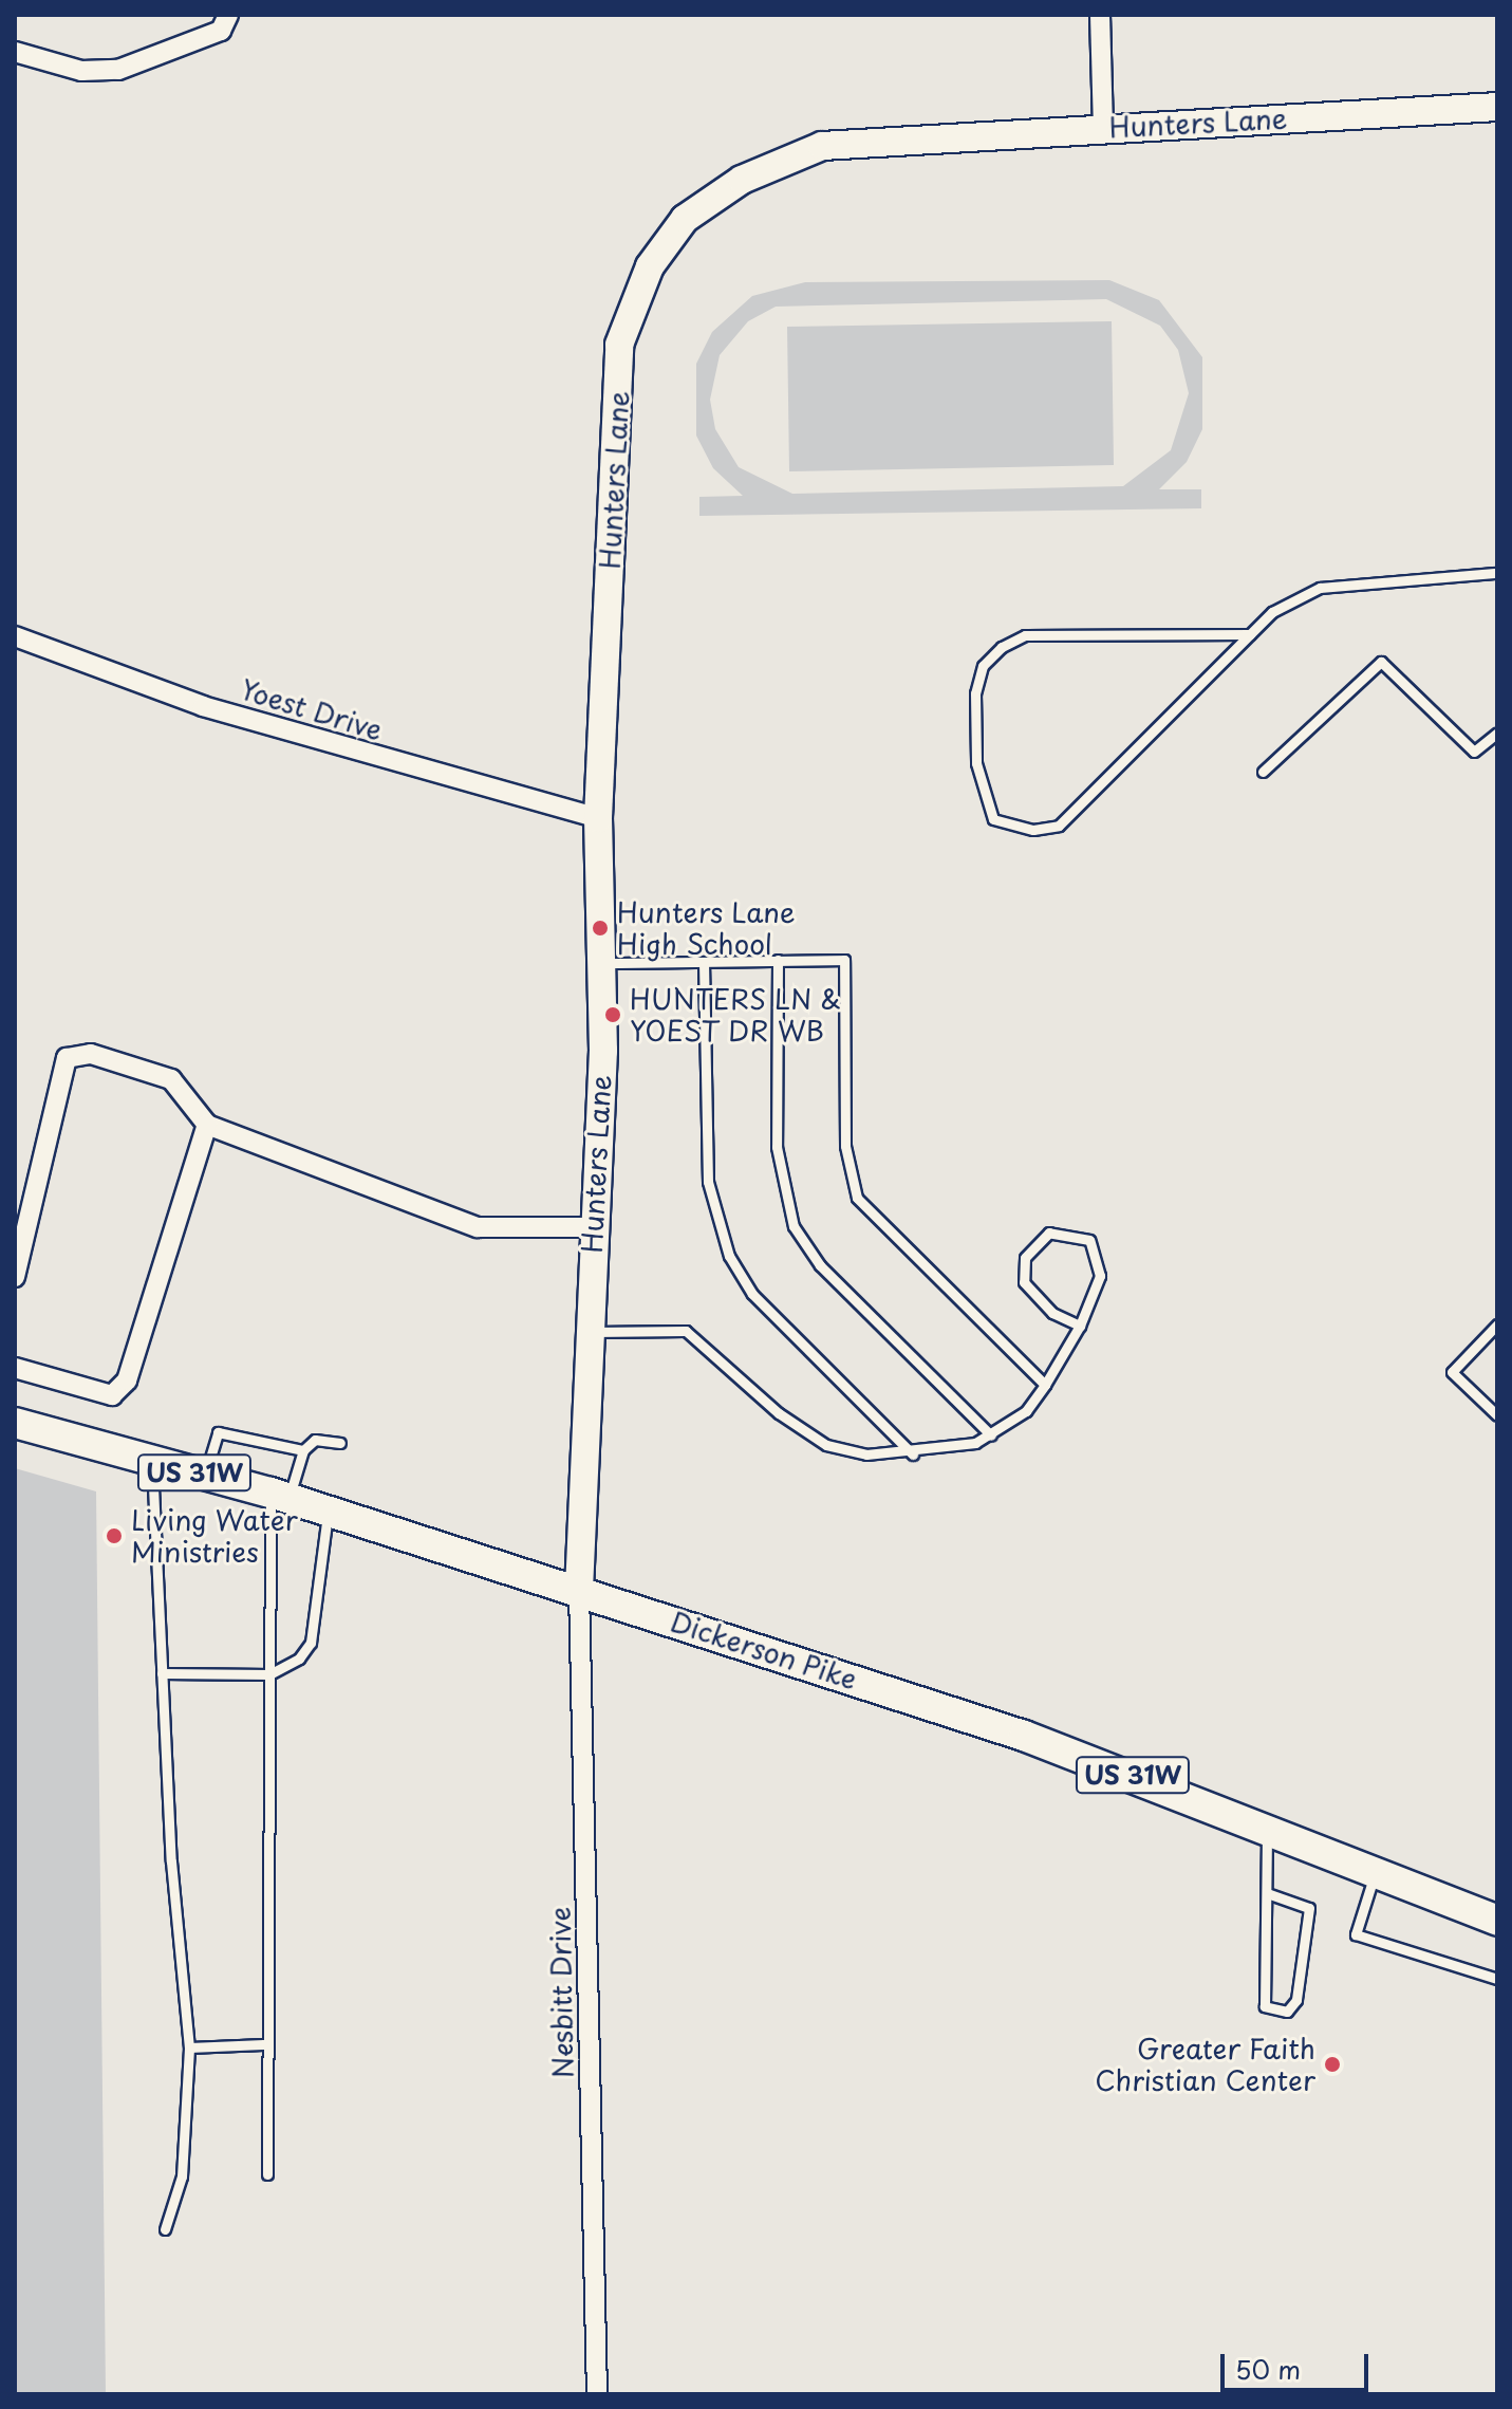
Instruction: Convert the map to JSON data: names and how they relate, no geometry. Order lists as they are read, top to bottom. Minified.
{"streets":{"main road":["US 31W","Dickerson Pike"],"street":["Hunters Lane","Yoest Drive","Nesbitt Drive"]},"crossings":[["Hunters Lane","Yoest Drive"],["Hunters Lane","Dickerson Pike"],["Hunters Lane","Nesbitt Drive"],["Dickerson Pike","Nesbitt Drive"]],"places":["Hunters Lane High School","HUNTERS LN & YOEST DR WB","Living Water Ministries","Greater Faith Christian Center"],"scale_bar":"50 m"}
